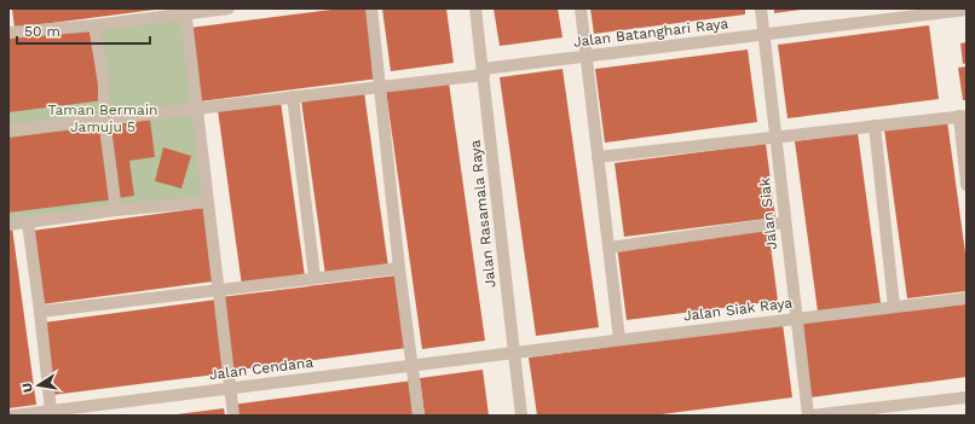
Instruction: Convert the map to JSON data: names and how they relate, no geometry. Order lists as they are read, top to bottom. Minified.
{"streets":{"street":["Jalan Batanghari Raya","Jalan Rasamala Raya","Jalan Siak","Jalan Siak Raya","Jalan Cendana"]},"crossings":[["Jalan Batanghari Raya","Jalan Rasamala Raya"],["Jalan Batanghari Raya","Jalan Siak"],["Jalan Rasamala Raya","Jalan Siak Raya"],["Jalan Rasamala Raya","Jalan Cendana"],["Jalan Siak","Jalan Siak Raya"],["Jalan Siak Raya","Jalan Cendana"]],"parks":["Taman Bermain Jamuju 5"],"scale_bar":"50 m","north":"left"}
